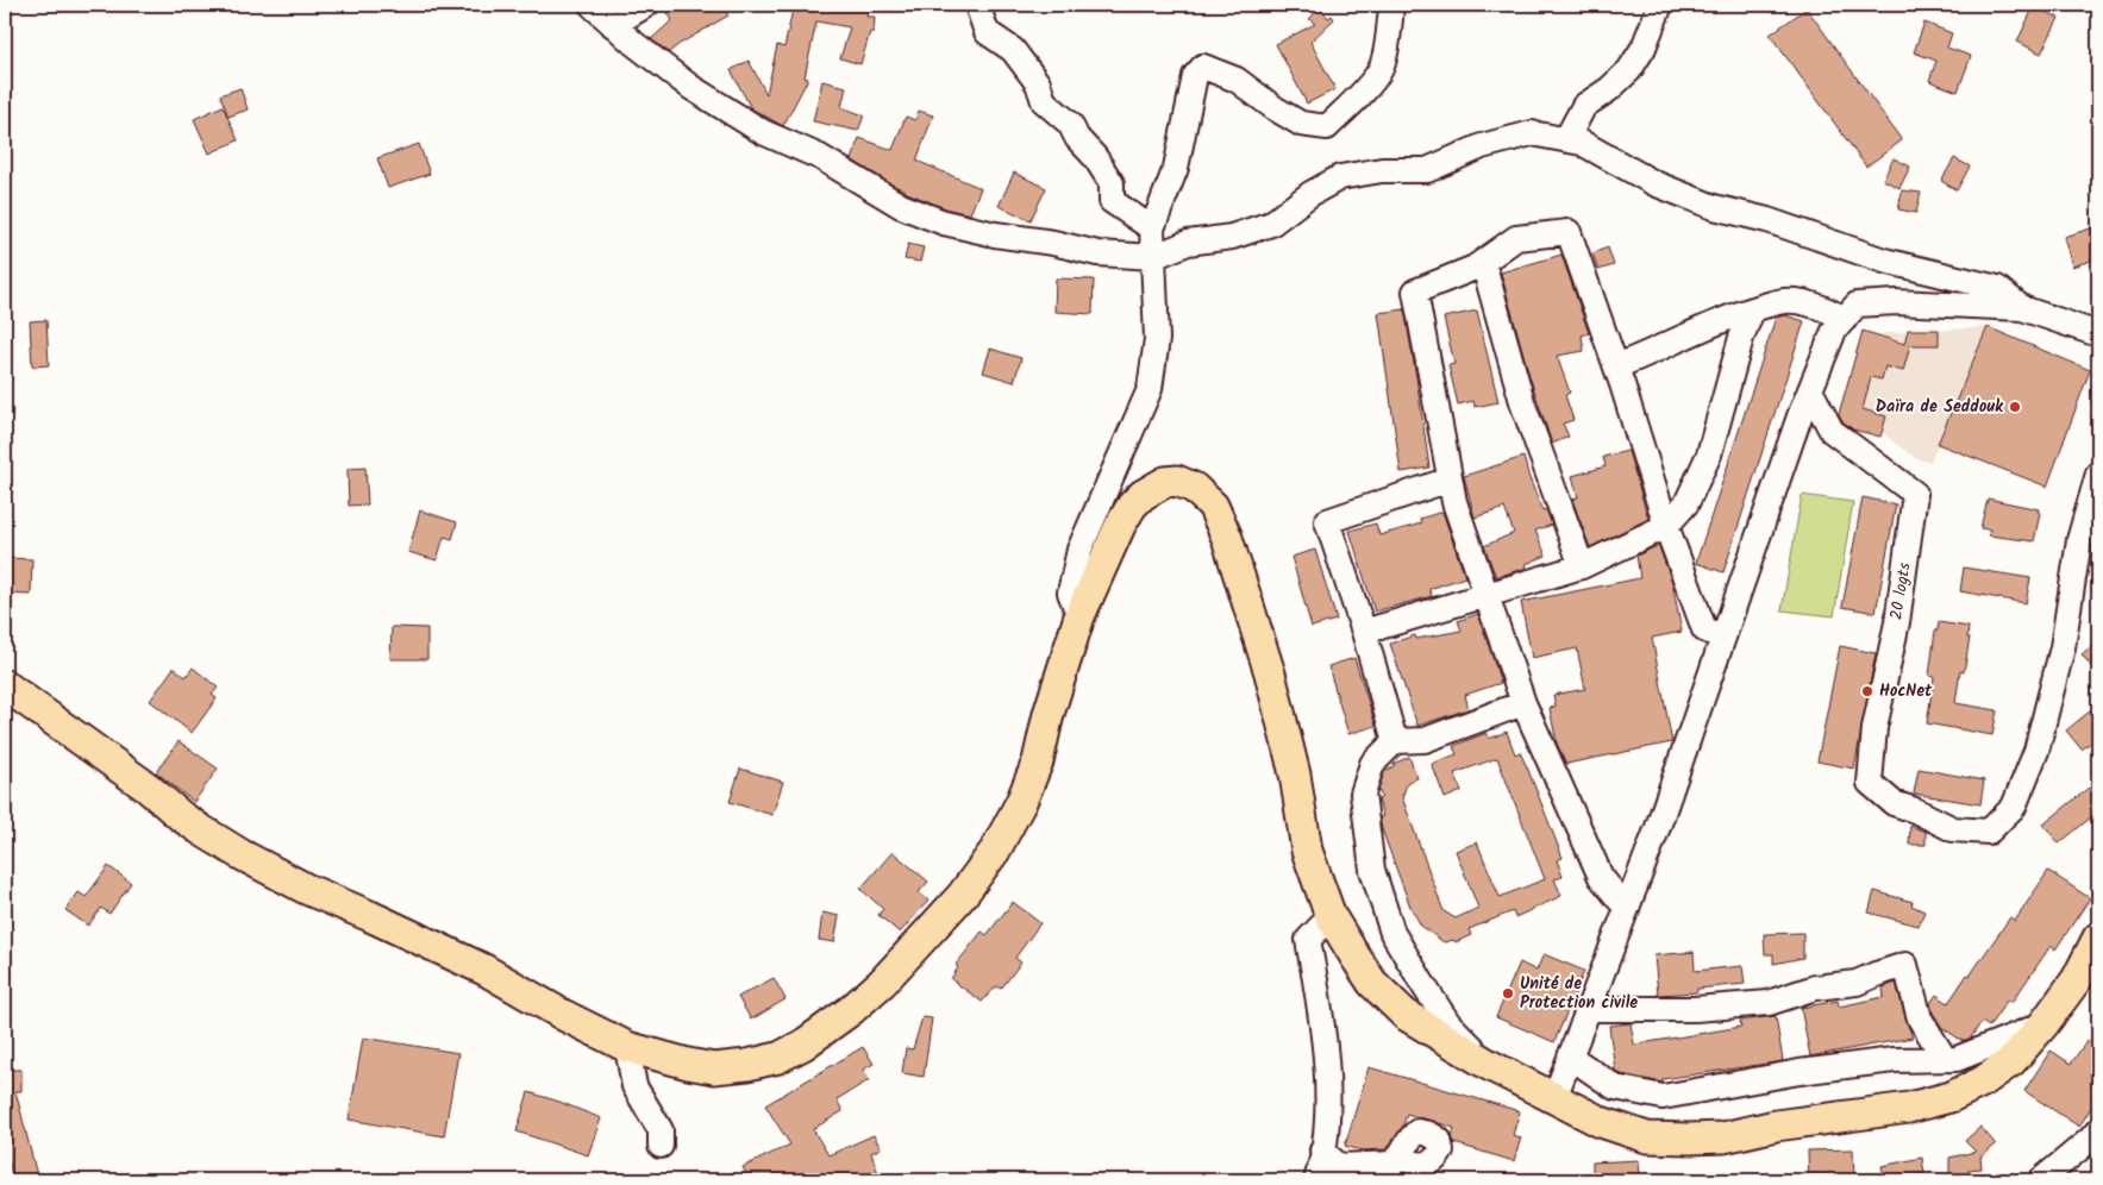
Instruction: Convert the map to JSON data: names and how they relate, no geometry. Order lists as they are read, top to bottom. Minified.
{"streets":{"street":["20 logts"]},"places":["Daïra de Seddouk","HocNet","Unité de Protection civile"]}
